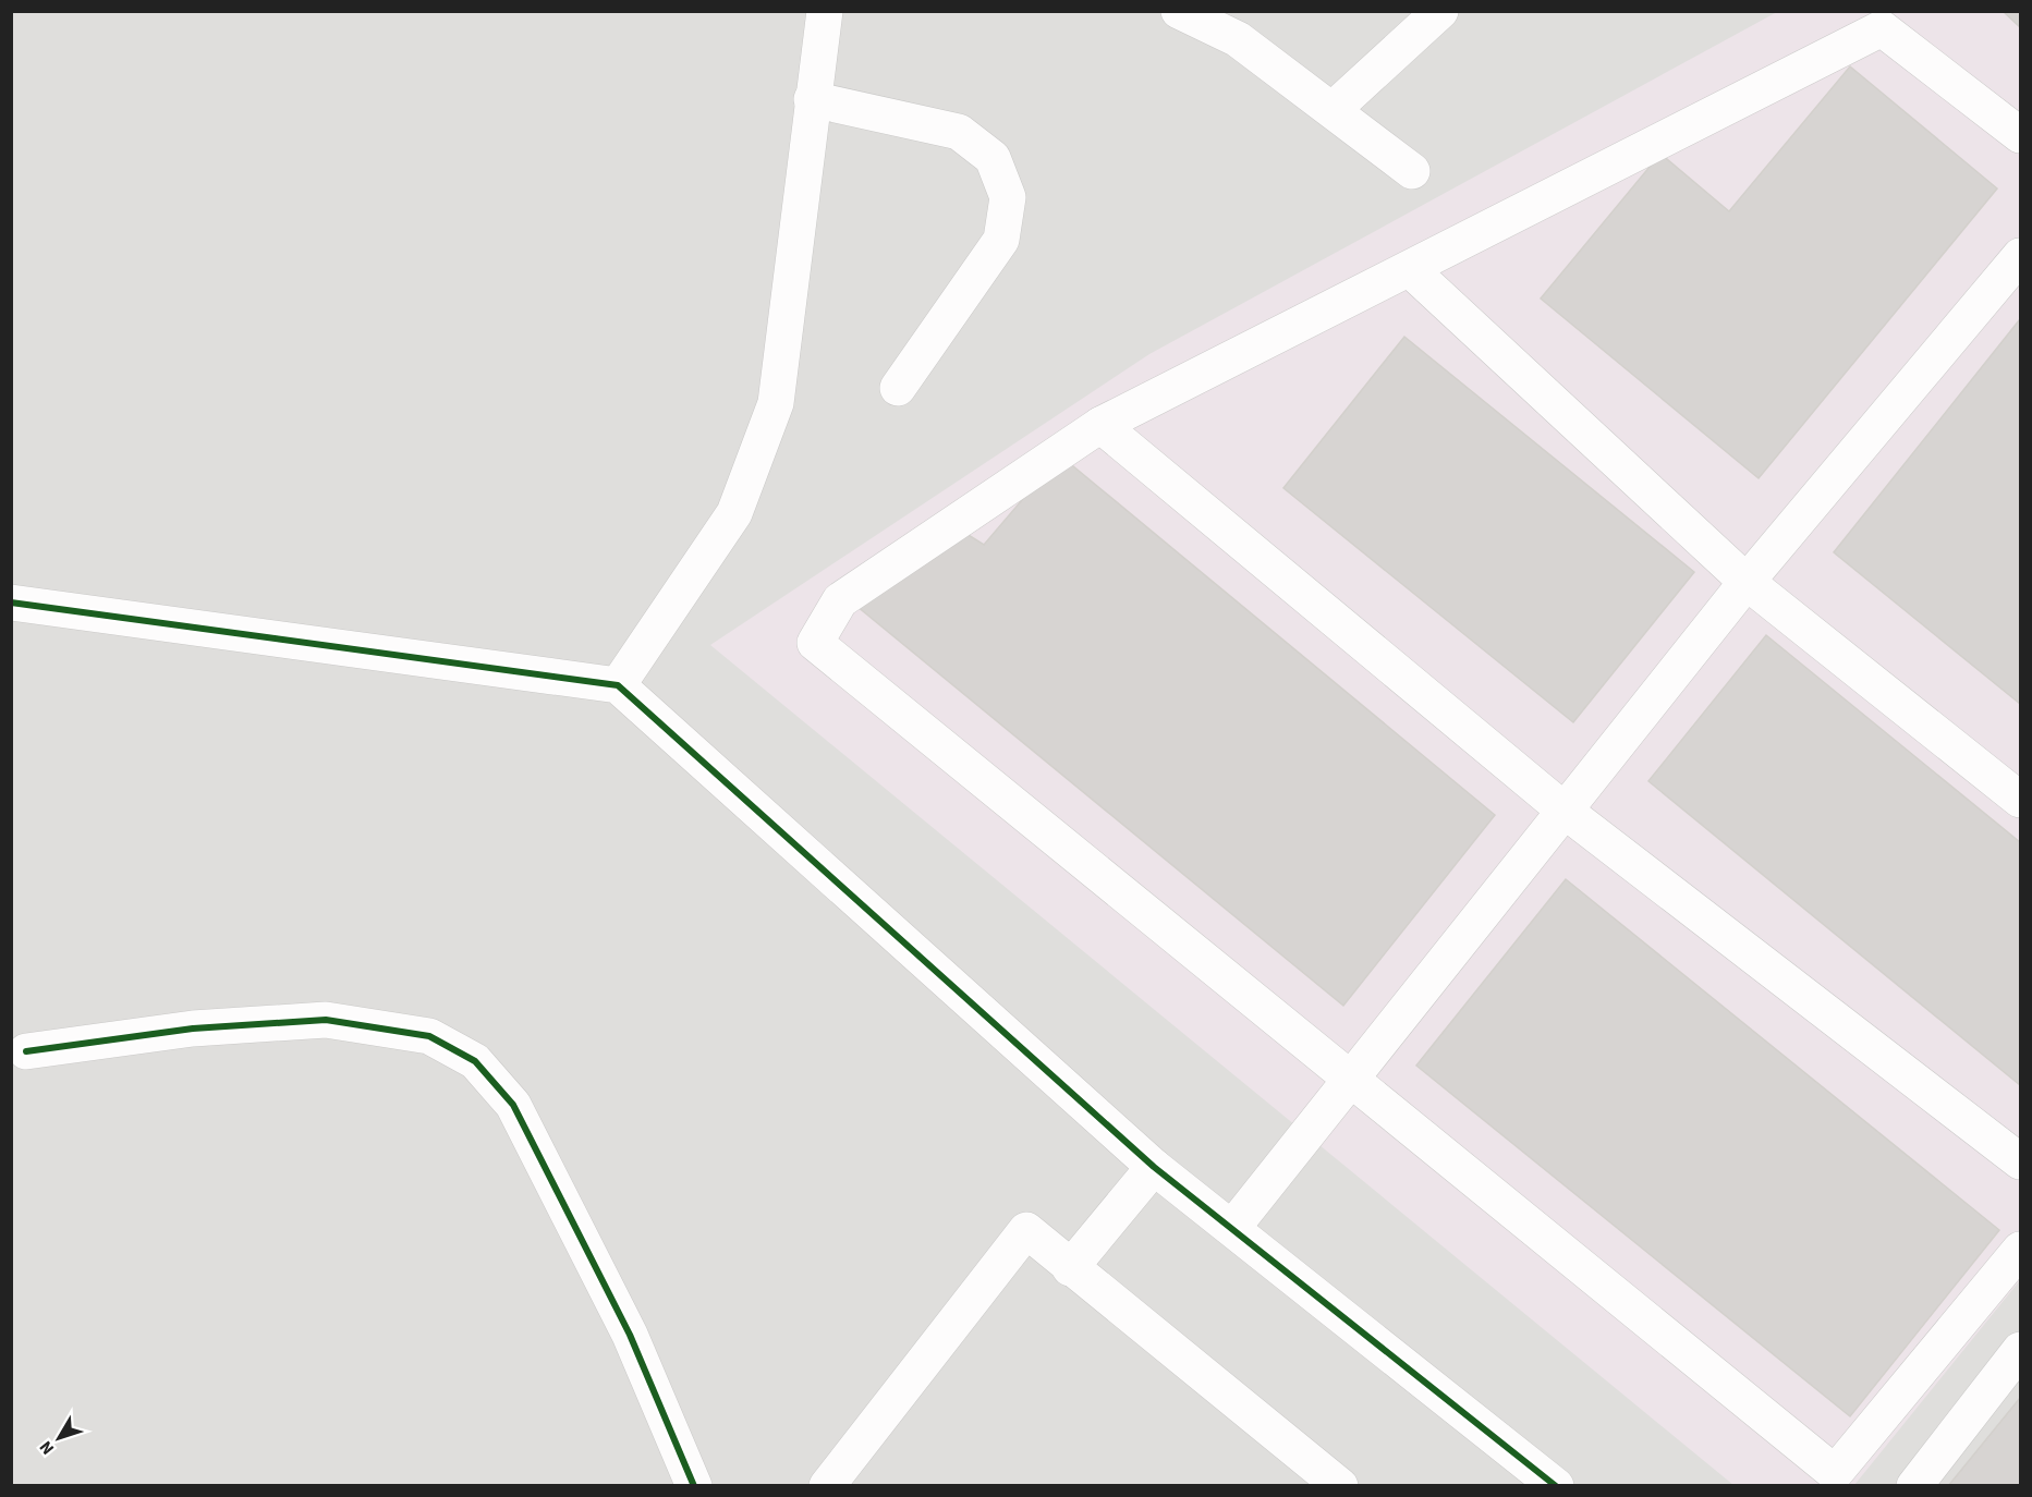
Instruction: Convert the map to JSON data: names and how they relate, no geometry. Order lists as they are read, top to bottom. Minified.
{"north":"bottom left"}
